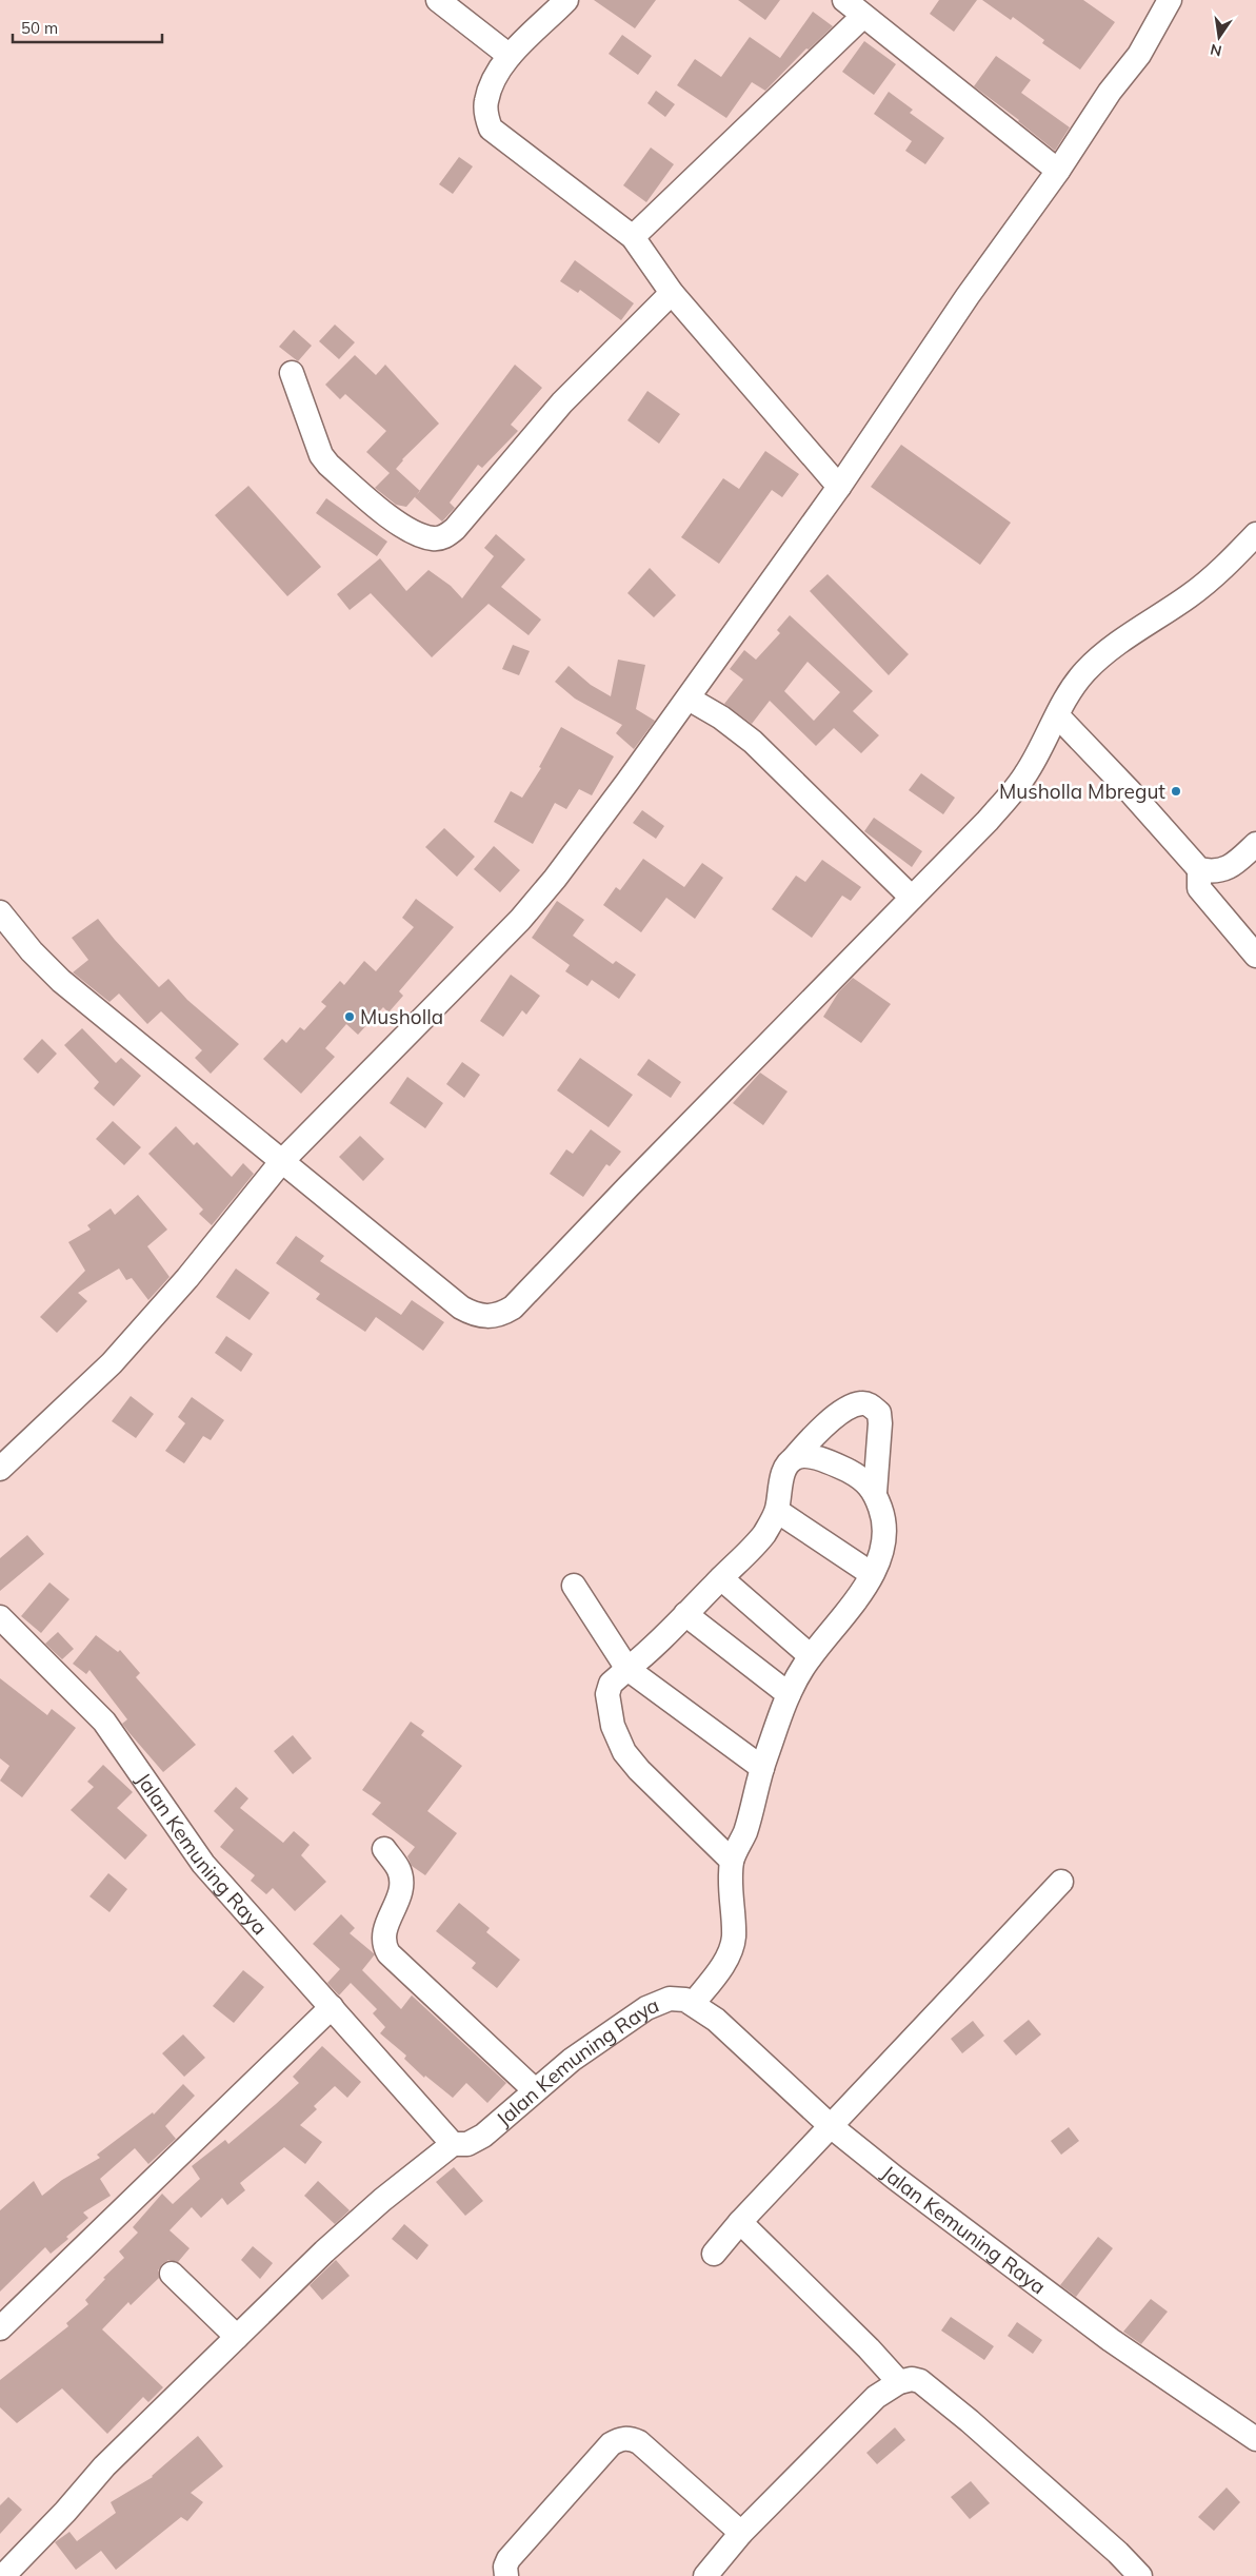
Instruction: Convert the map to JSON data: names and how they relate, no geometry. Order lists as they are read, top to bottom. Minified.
{"streets":{"street":["Jalan Kemuning Raya"]},"places":["Musholla Mbregut","Musholla"],"scale_bar":"50 m","north":"bottom"}
